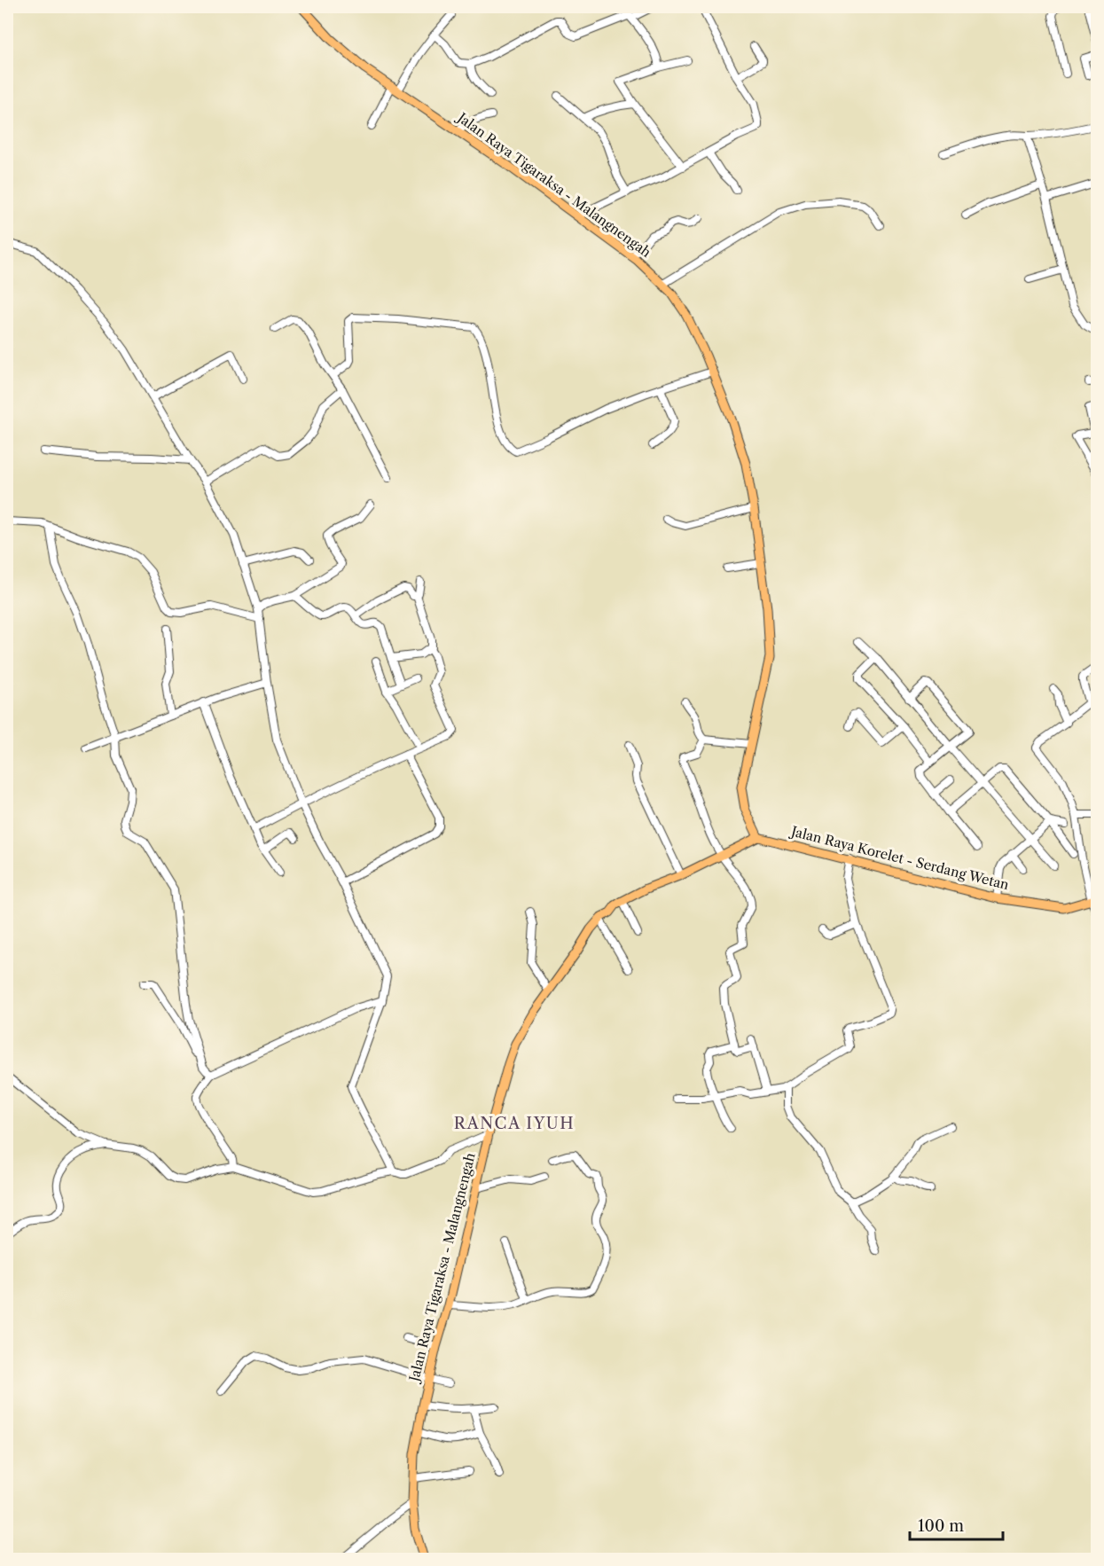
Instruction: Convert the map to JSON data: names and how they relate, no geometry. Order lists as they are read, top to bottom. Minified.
{"streets":{"main road":["Jalan Raya Tigaraksa - Malangnengah","Jalan Raya Korelet - Serdang Wetan"]},"crossings":[["Jalan Raya Tigaraksa - Malangnengah","Jalan Raya Korelet - Serdang Wetan"]],"districts":["RANCA IYUH"],"scale_bar":"100 m"}
